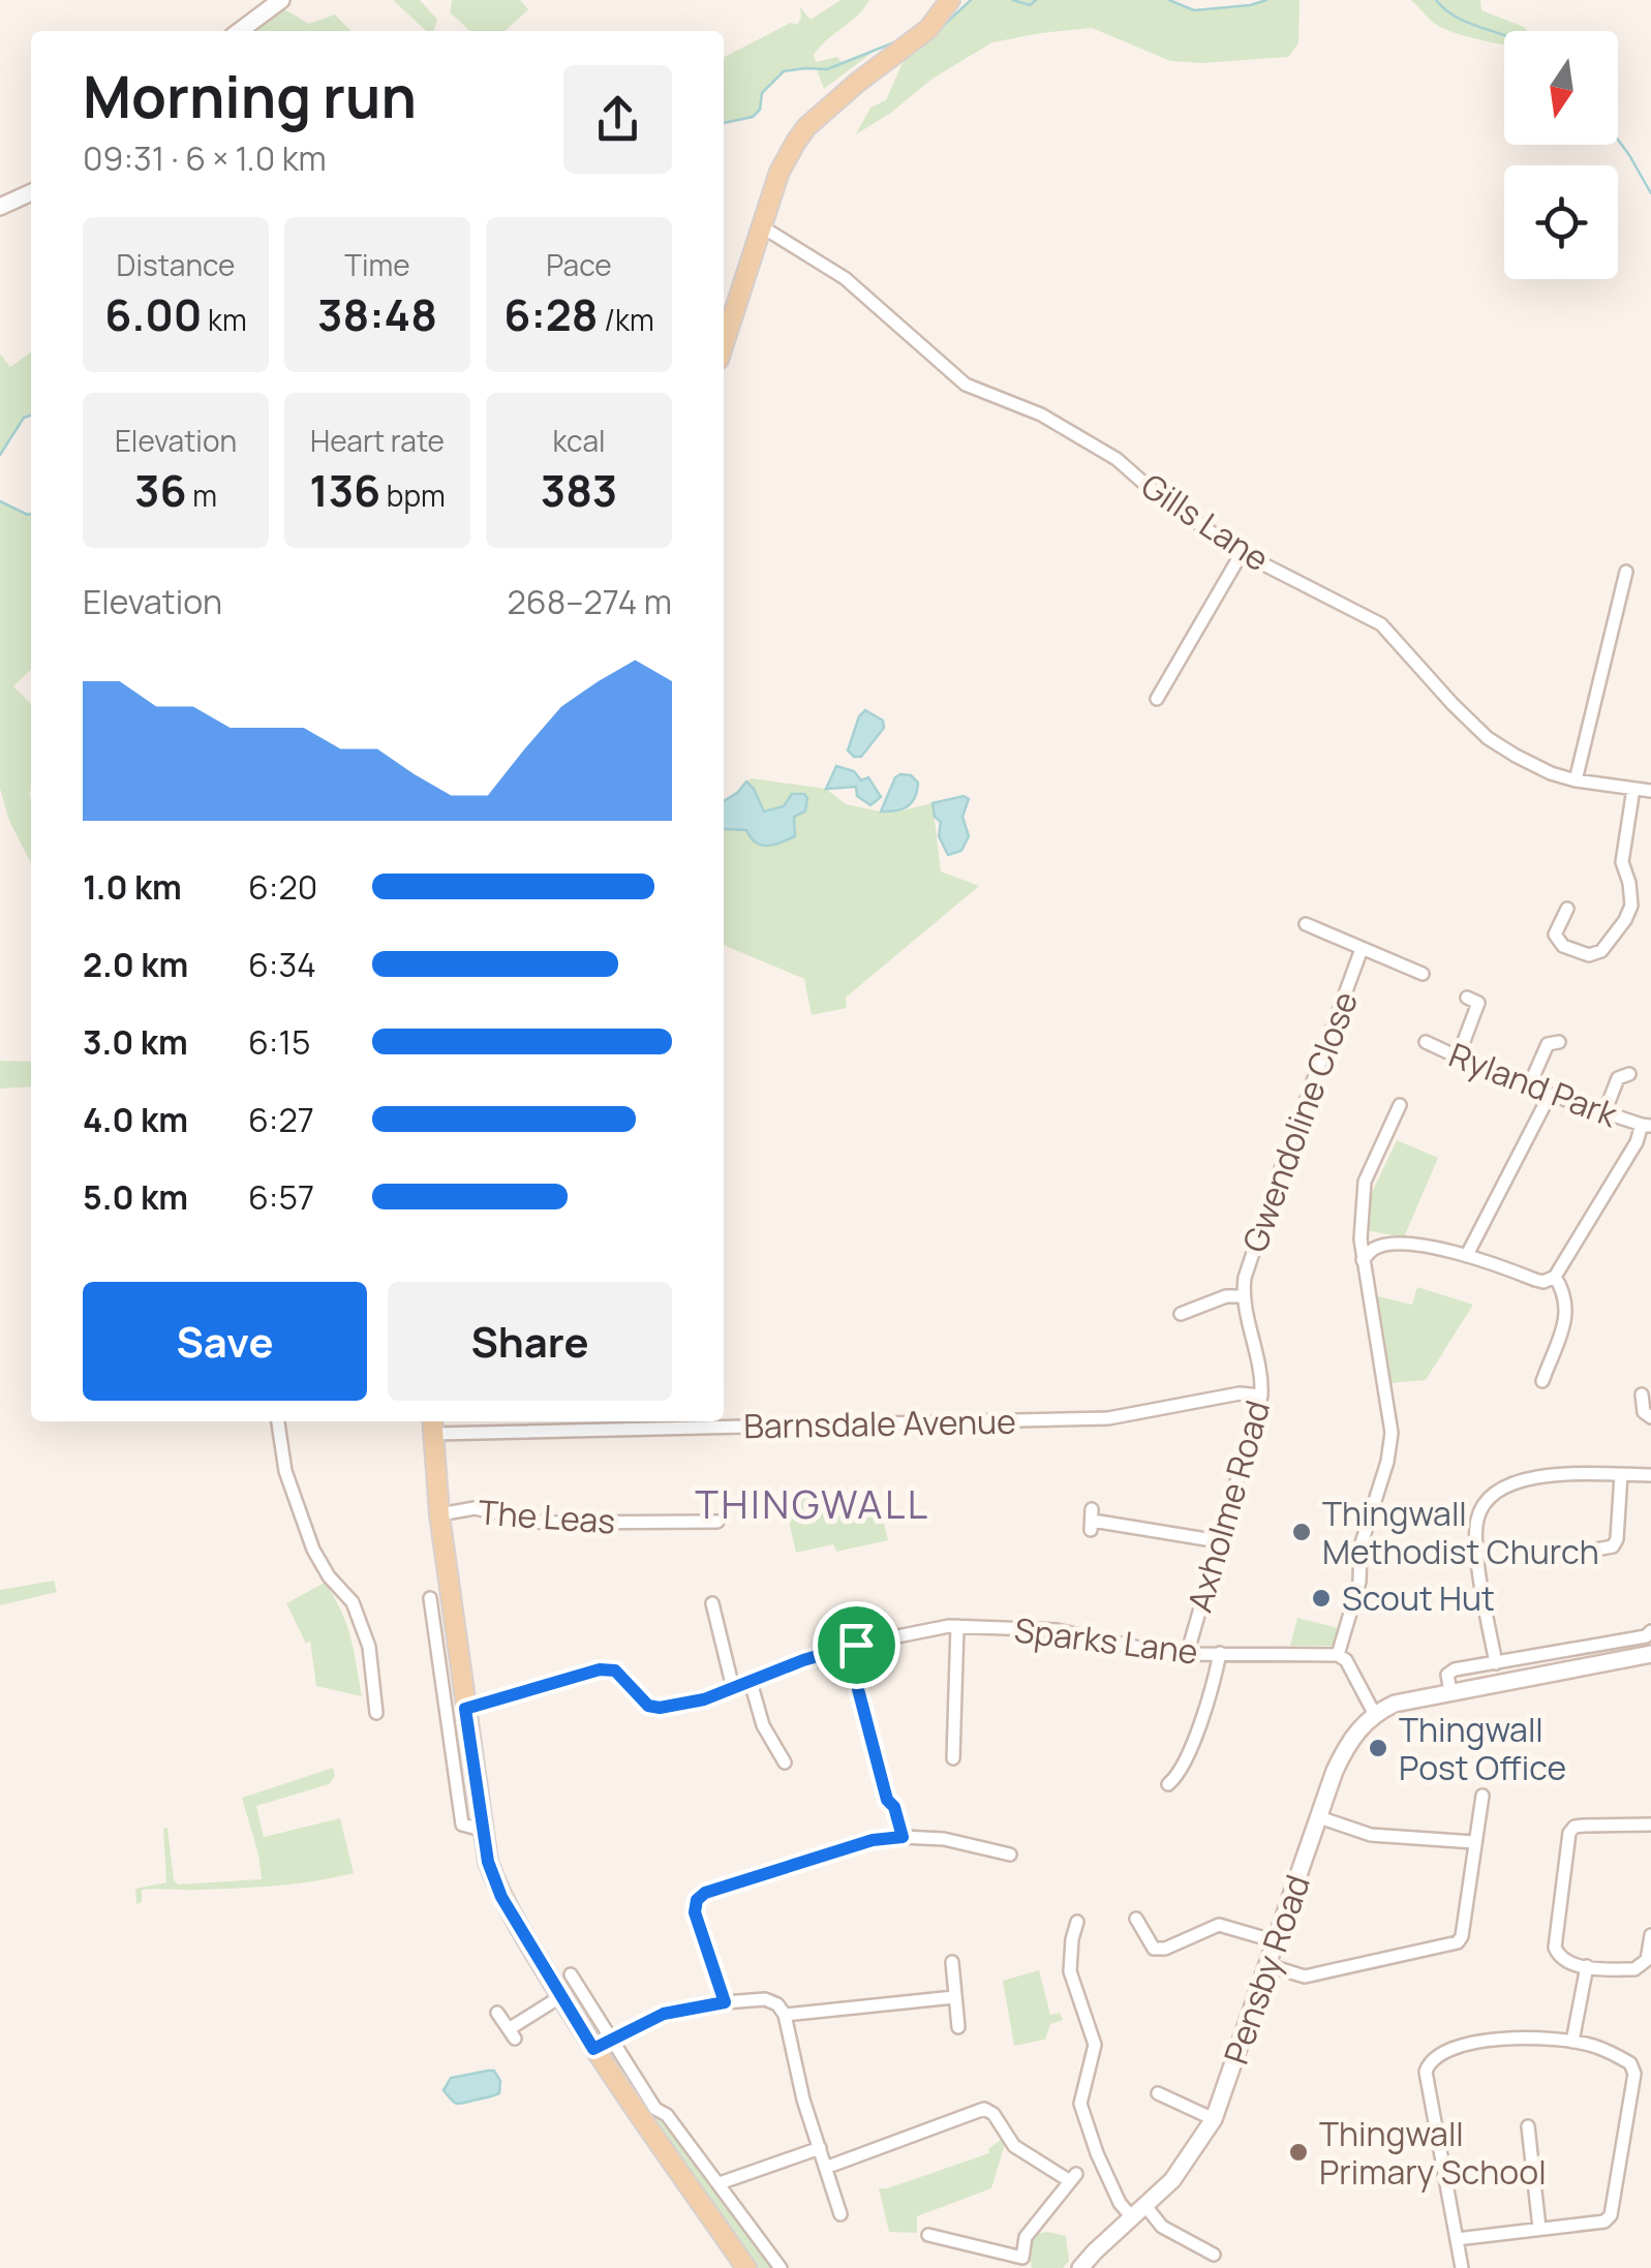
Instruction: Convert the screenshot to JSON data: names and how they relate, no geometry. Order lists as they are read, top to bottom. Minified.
{"streets":{"main road":["Pensby Road"],"street":["Gills Lane","Ryland Park","Gwendoline Close","Barnsdale Avenue","Axholme Road","The Leas","Sparks Lane"]},"crossings":[["Gwendoline Close","Axholme Road"],["Barnsdale Avenue","Axholme Road"],["Axholme Road","Sparks Lane"]],"districts":["THINGWALL"],"places":["Thingwall Methodist Church","Scout Hut","Thingwall Post Office","Thingwall Primary School"],"north":"bottom","page":{"heading":["Morning run","09:31 · 6 × 1.0 km"],"stats":[["Distance","6.00 km"],["Time","38:48"],["Pace","6:28 /km"],["Elevation","36 m"],["Heart rate","136 bpm"],["kcal","383"]],"chart":["Elevation","268–274 m"],"list":[{"name":"1.0 km","note":"6:20"},{"name":"2.0 km","note":"6:34"},{"name":"3.0 km","note":"6:15"},{"name":"4.0 km","note":"6:27"},{"name":"5.0 km","note":"6:57"}],"buttons":["Save","Share"]}}
